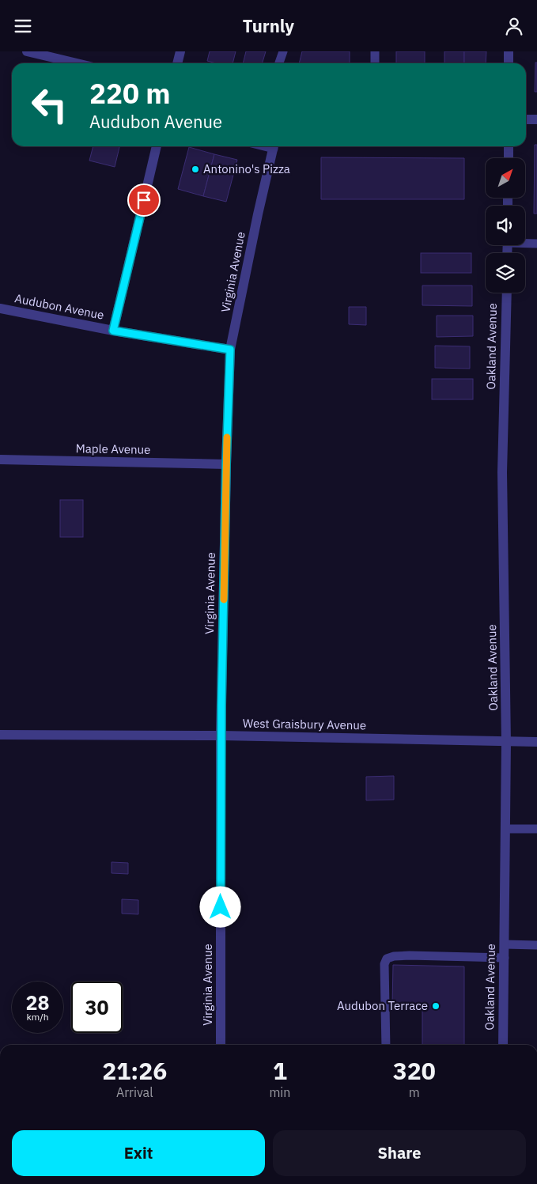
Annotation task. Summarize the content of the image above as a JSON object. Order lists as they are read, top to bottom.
{
  "streets": {
    "street": [
      "Virginia Avenue",
      "Audubon Avenue",
      "Oakland Avenue",
      "Maple Avenue",
      "West Graisbury Avenue"
    ]
  },
  "crossings": [
    ["Virginia Avenue", "Audubon Avenue"],
    ["Virginia Avenue", "Maple Avenue"],
    ["Virginia Avenue", "West Graisbury Avenue"],
    ["Oakland Avenue", "West Graisbury Avenue"]
  ],
  "places": ["Antonino's Pizza", "Audubon Terrace"],
  "north": "top right",
  "page": {
    "header": "Turnly",
    "turn": ["220 m", "Audubon Avenue"],
    "speed": "28 km/h",
    "limit": "30",
    "eta": [
      "21:26",
      "Arrival",
      "1",
      "min",
      "320",
      "m"
    ],
    "buttons": ["Exit", "Share"]
  }
}
